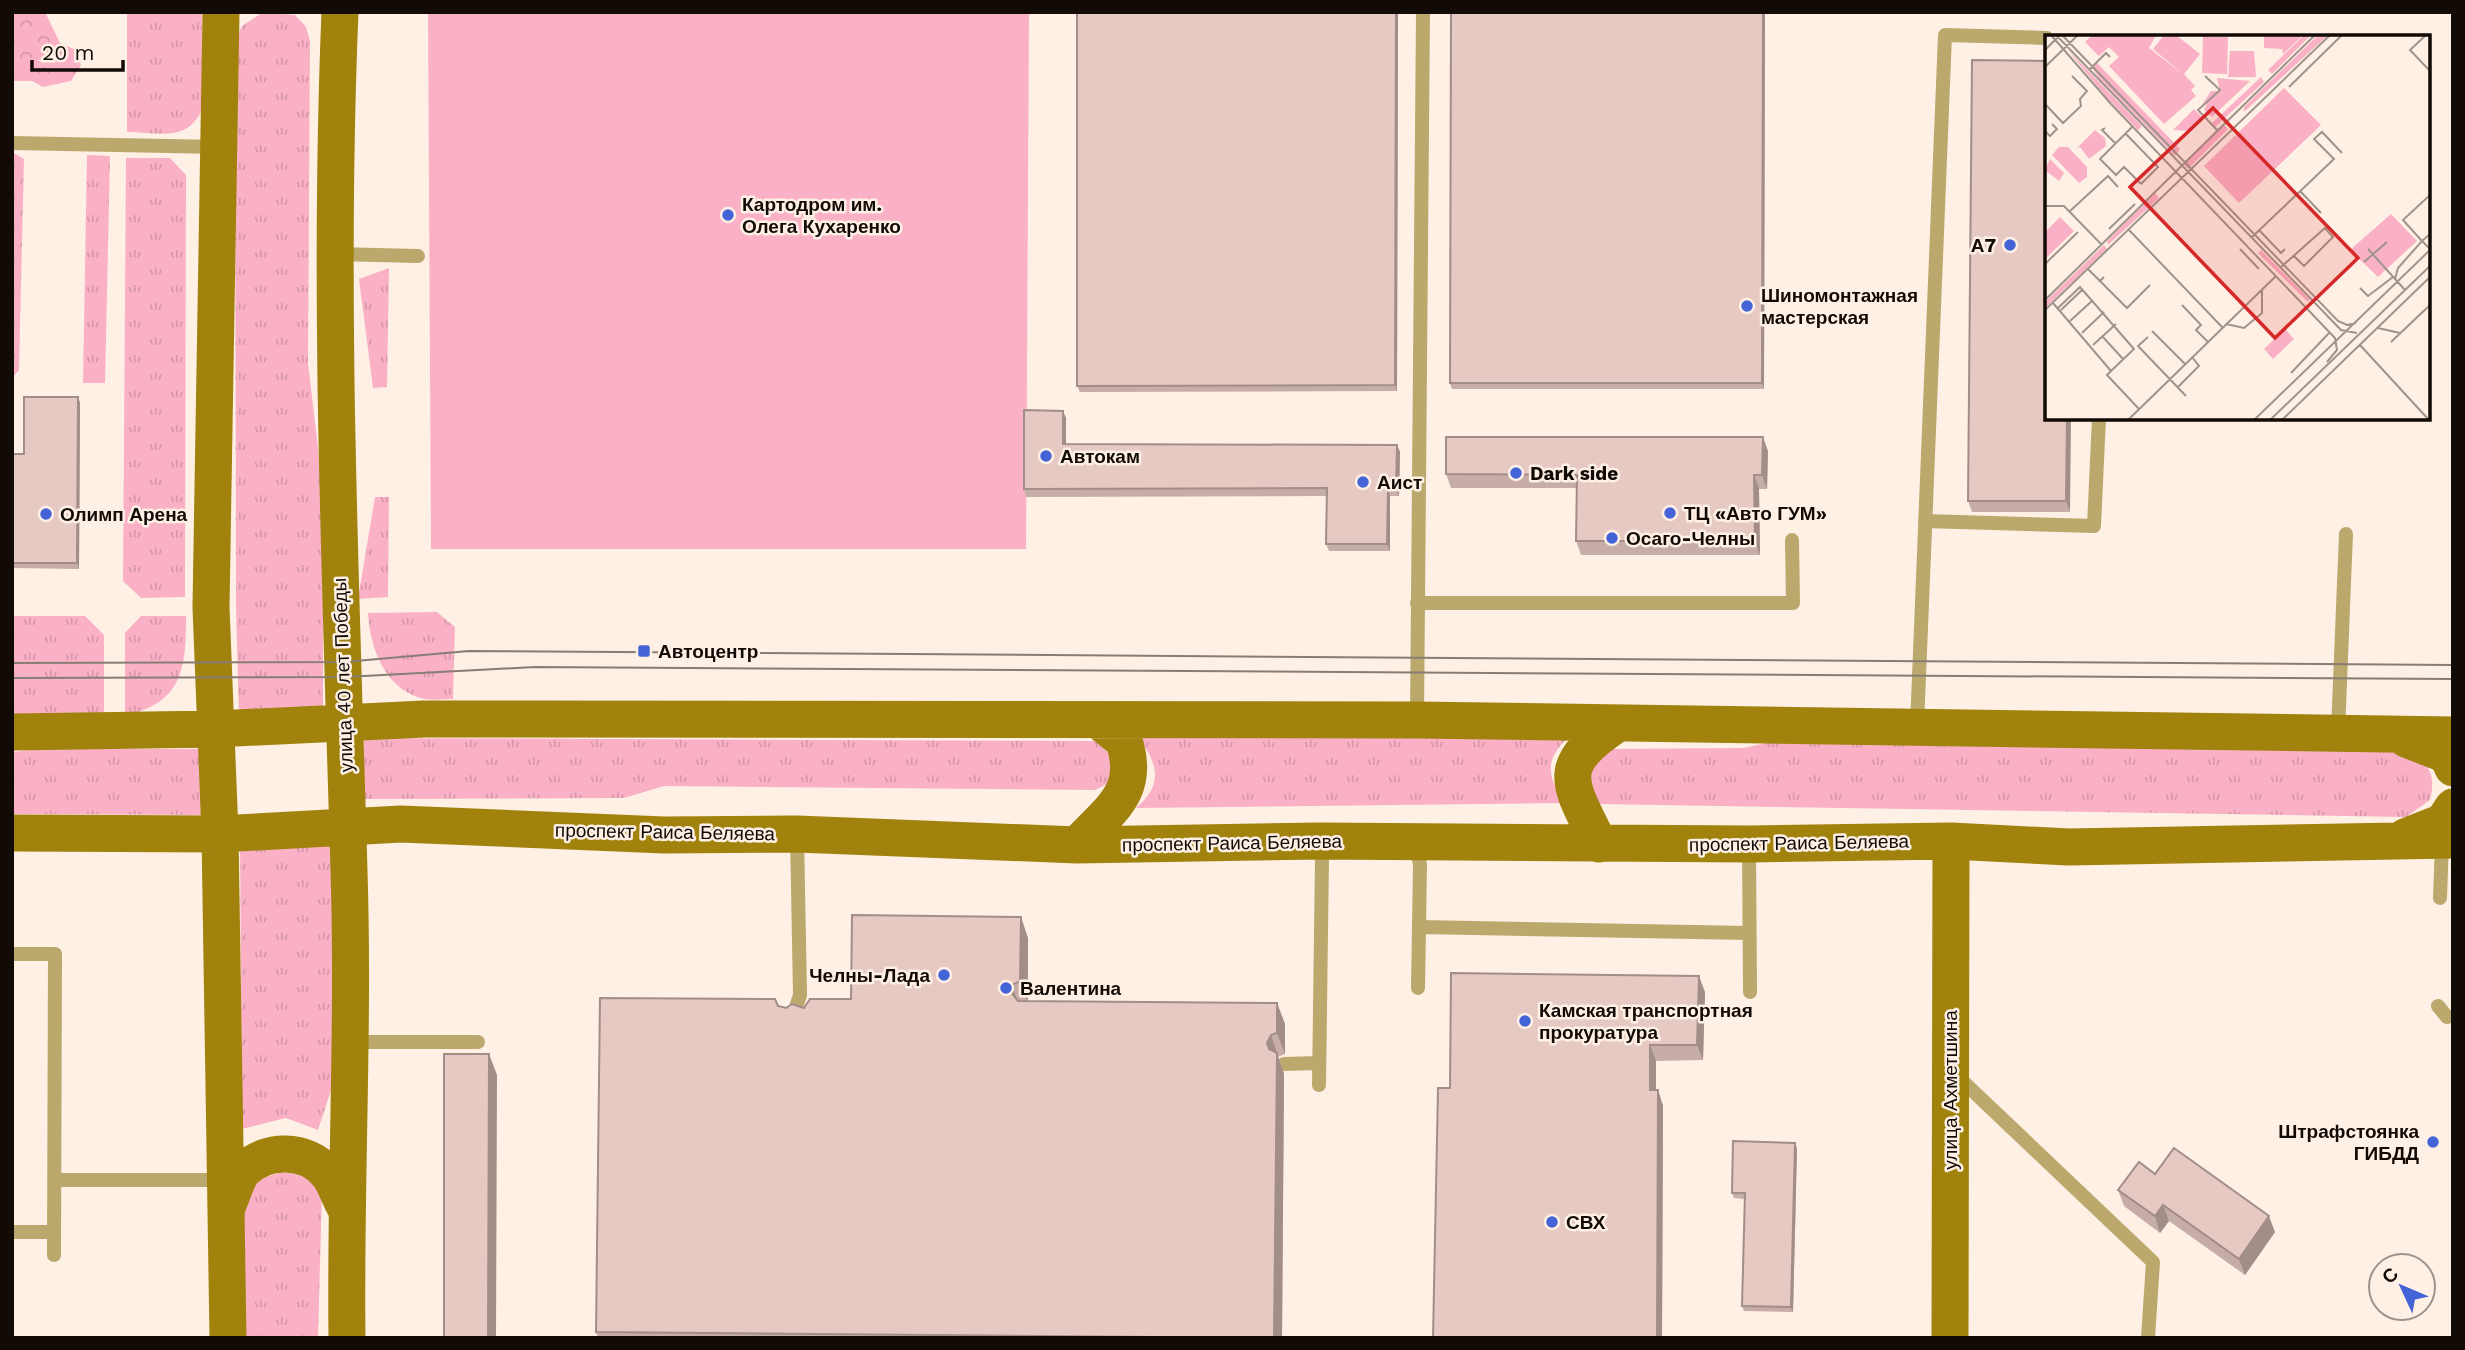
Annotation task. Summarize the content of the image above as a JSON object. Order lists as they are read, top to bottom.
{
  "streets": {
    "street": ["улица 40 лет Победы", "проспект Раиса Беляева", "улица Ахметшина"]
  },
  "crossings": [
    ["улица 40 лет Победы", "проспект Раиса Беляева"],
    ["проспект Раиса Беляева", "улица Ахметшина"]
  ],
  "places": {
    "other": [
      "Картодром им. Олега Кухаренко",
      "А7",
      "Шиномонтажная мастерская",
      "Автокам",
      "Dark side",
      "Аист",
      "ТЦ «Авто ГУМ»",
      "Олимп Арена",
      "Осаго-Челны",
      "Челны-Лада",
      "Валентина",
      "Камская транспортная прокуратура",
      "Штрафстоянка ГИБДД",
      "СВХ"
    ],
    "transit": ["Автоцентр"]
  },
  "scale_bar": "20 m",
  "north": "top left"
}
